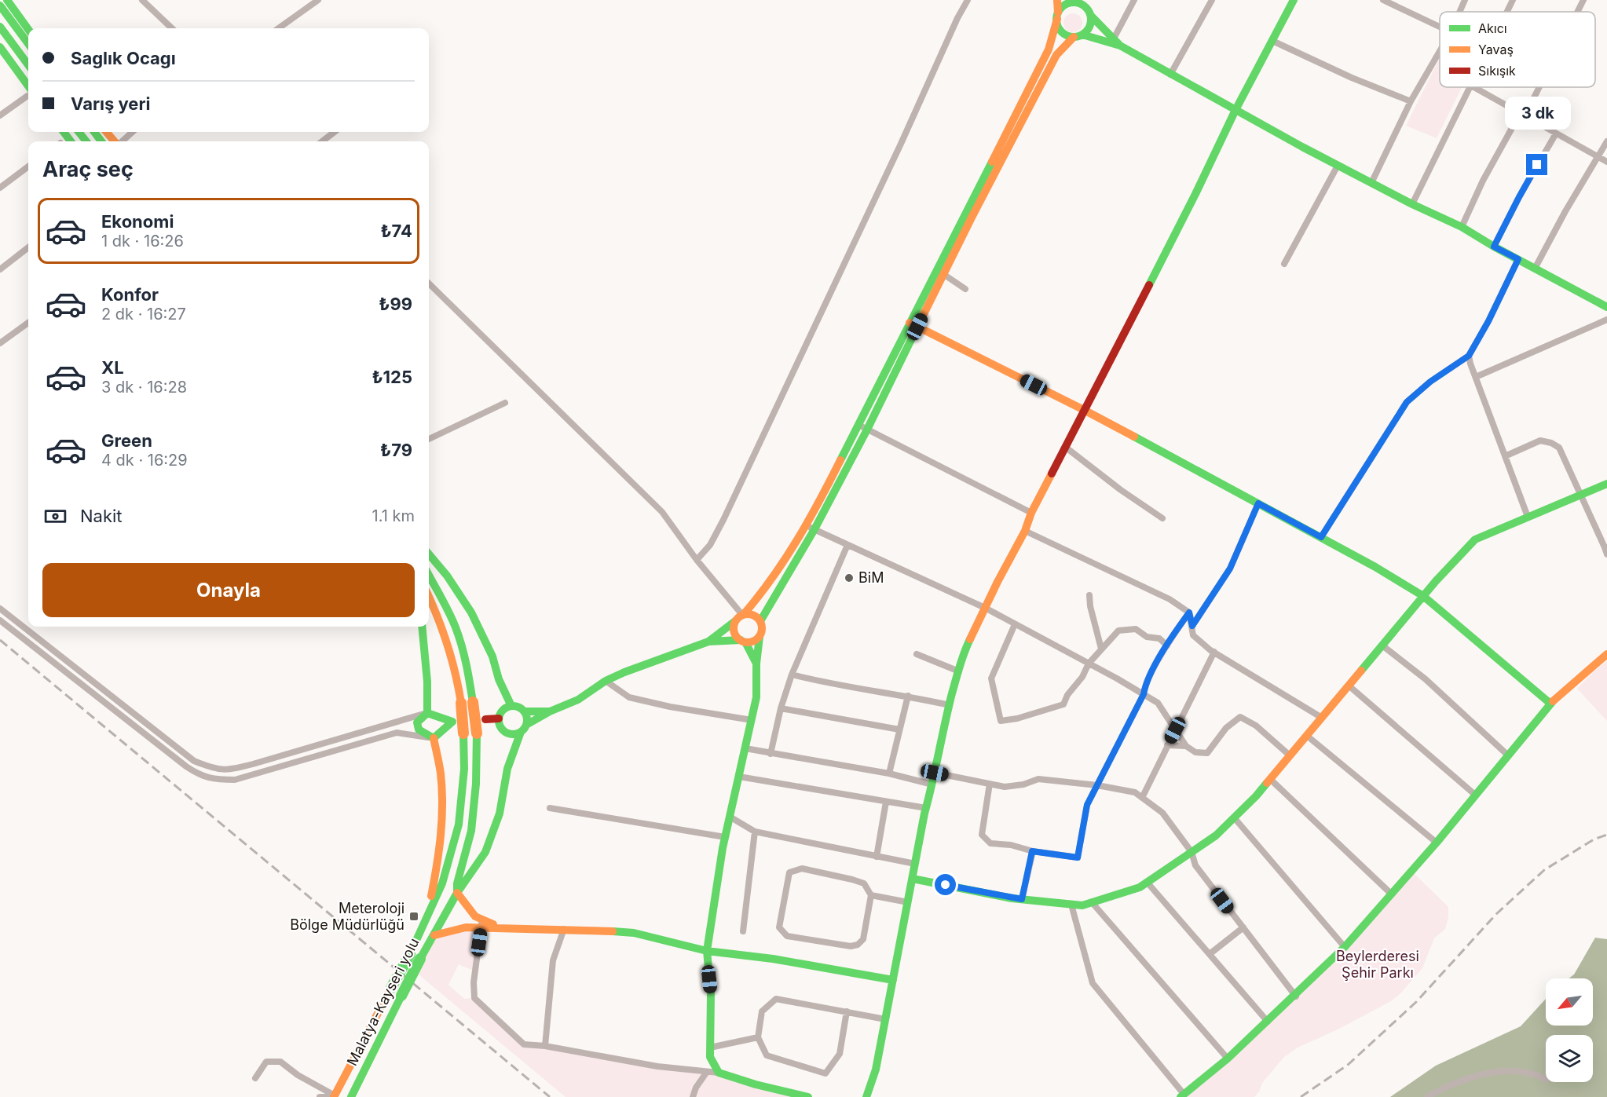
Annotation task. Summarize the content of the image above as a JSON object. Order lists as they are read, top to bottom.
{
  "streets": {
    "main road": ["Malatya-Kayseri yolu"]
  },
  "parks": ["Beylerderesi Şehir Parkı"],
  "places": {
    "other": ["BiM"],
    "transit": ["Meteroloji Bölge Müdürlüğü"]
  },
  "legend": ["Akıcı", "Yavaş", "Sıkışık"],
  "north": "bottom left",
  "page": {
    "banner": ["Saglık Ocagı", "Varış yeri"],
    "bubble": "3 dk",
    "heading": "Araç seç",
    "list": [
      {
        "name": "Ekonomi",
        "note": "1 dk · 16:26",
        "value": "₺74"
      },
      {
        "name": "Konfor",
        "note": "2 dk · 16:27",
        "value": "₺99"
      },
      {
        "name": "XL",
        "note": "3 dk · 16:28",
        "value": "₺125"
      },
      {
        "name": "Green",
        "note": "4 dk · 16:29",
        "value": "₺79"
      }
    ],
    "pay": ["Nakit", "1.1 km"],
    "buttons": "Onayla"
  }
}
